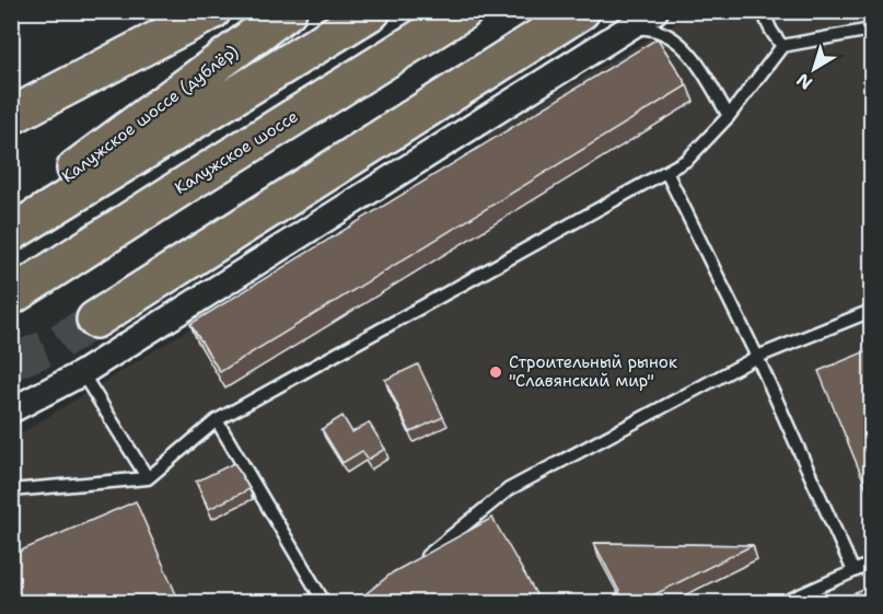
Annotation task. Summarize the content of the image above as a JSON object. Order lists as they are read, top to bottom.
{
  "streets": {
    "main road": ["Калужское шоссе (дублёр)", "Калужское шоссе"]
  },
  "places": ["Строительный рынок \"Славянский мир\""],
  "north": "bottom left"
}
